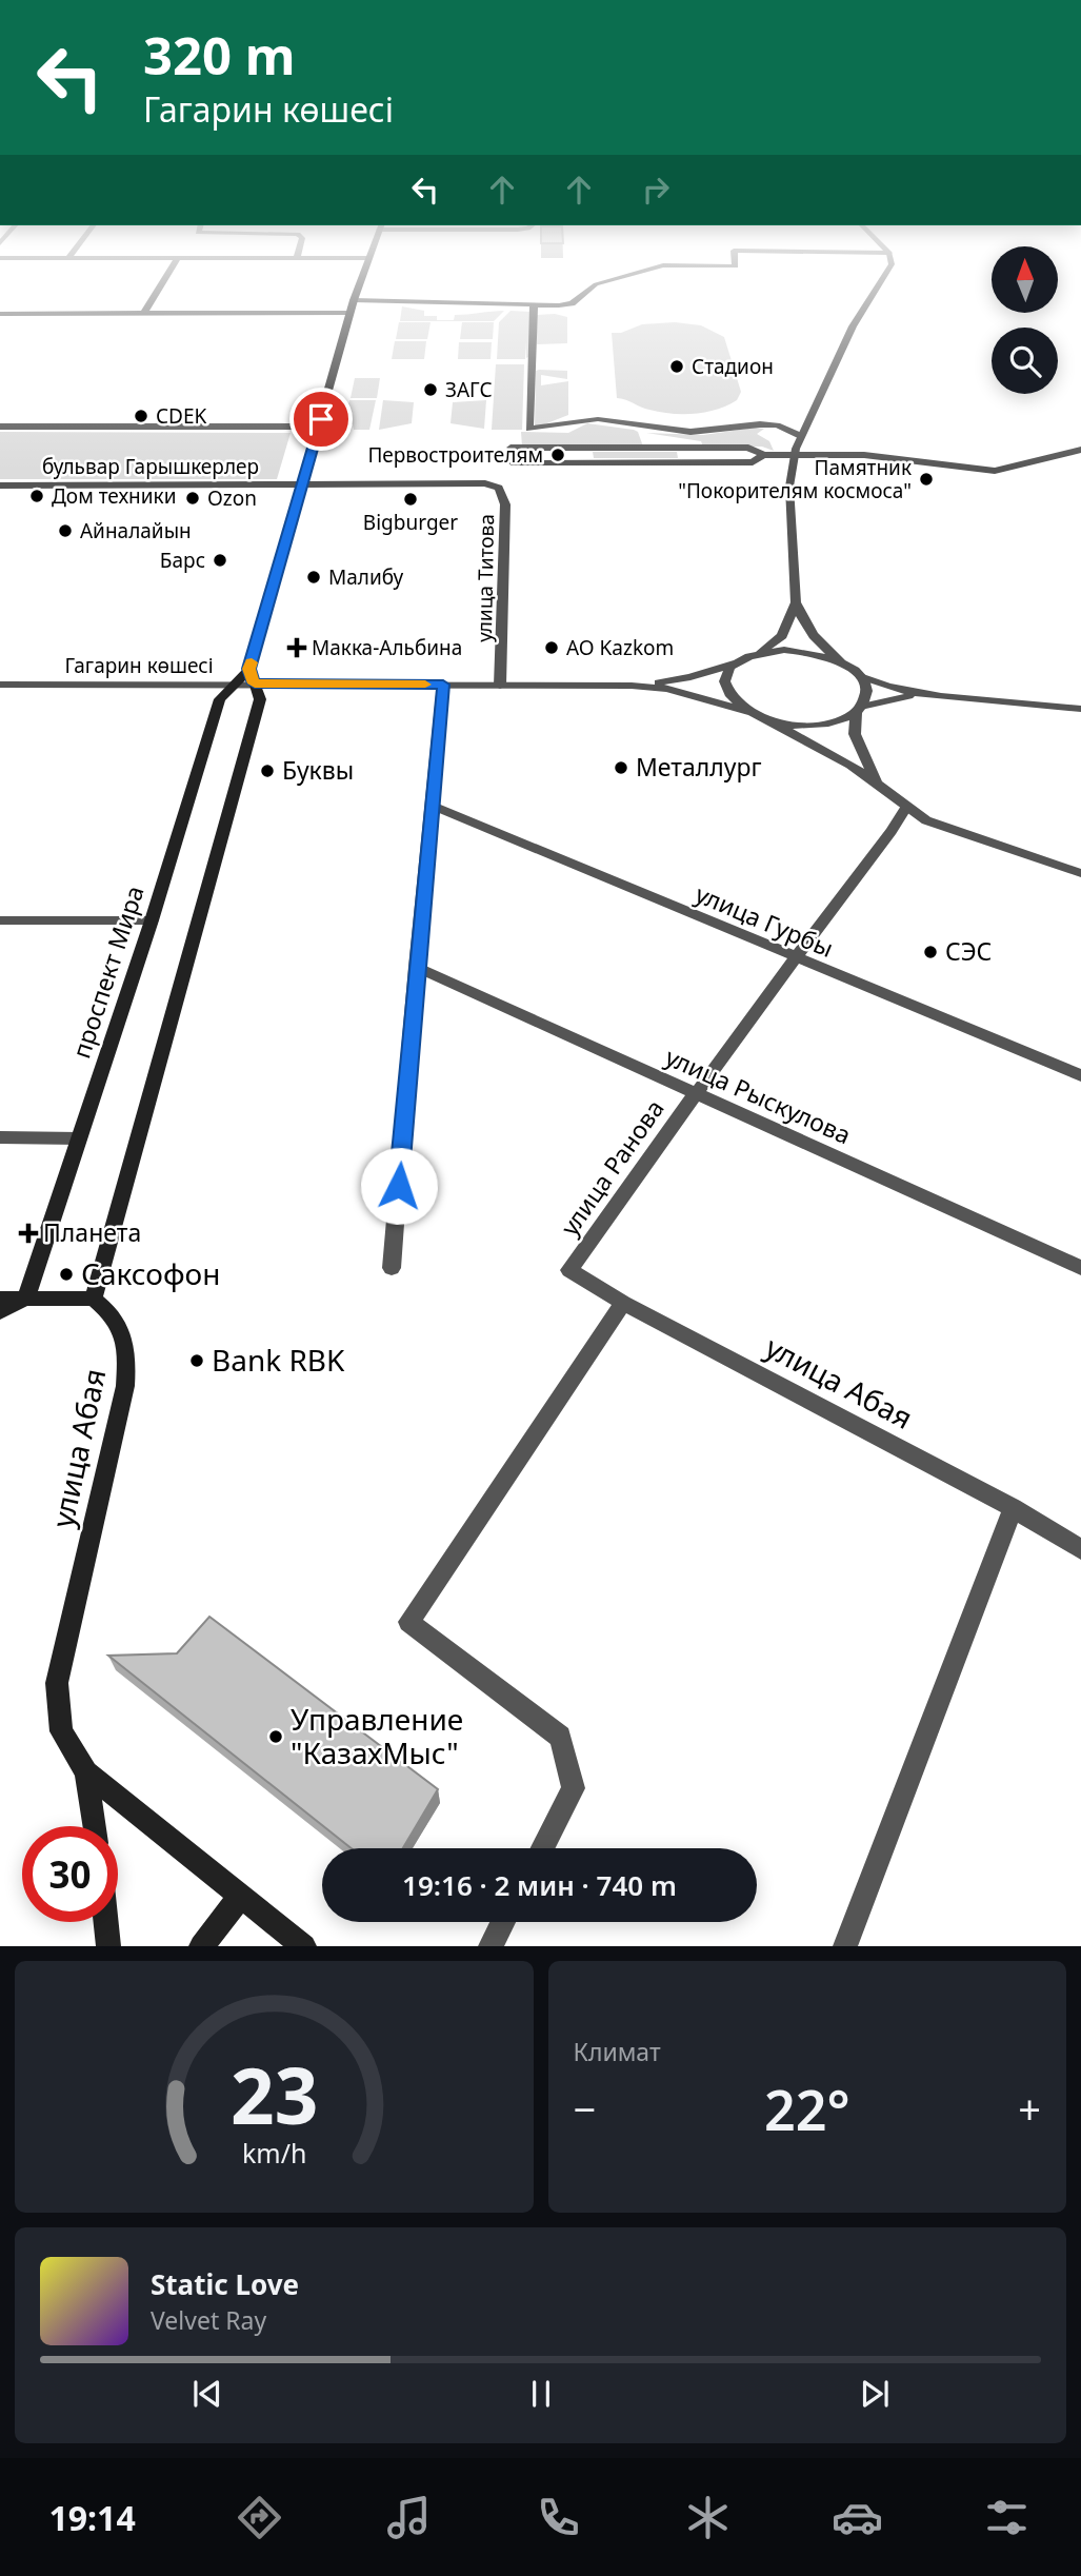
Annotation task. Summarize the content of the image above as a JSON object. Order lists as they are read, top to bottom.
{
  "streets": {
    "main road": ["проспект Мира", "улица Абая"],
    "street": [
      "бульвар Гарышкерлер",
      "улица Титова",
      "Гагарин көшесі",
      "улица Гурбы",
      "улица Рыскулова",
      "улица Ранова"
    ]
  },
  "crossings": [
    ["бульвар Гарышкерлер", "улица Титова"],
    ["бульвар Гарышкерлер", "проспект Мира"],
    ["Гагарин көшесі", "проспект Мира"],
    ["улица Гурбы", "улица Ранова"],
    ["проспект Мира", "улица Абая"],
    ["улица Рыскулова", "улица Ранова"],
    ["улица Ранова", "улица Абая"]
  ],
  "places": {
    "other": [
      "Стадион",
      "ЗАГС",
      "CDEK",
      "Первостроителям",
      "Памятник \"Покорителям космоса\"",
      "Дом техники",
      "Ozon",
      "Bigburger",
      "Айналайын",
      "Барс",
      "Малибу",
      "AO Kazkom",
      "Металлург",
      "Буквы",
      "СЭС",
      "Саксофон",
      "Bank RBK",
      "Управление \"КазахМыс\""
    ],
    "health": ["Макка-Альбина", "Планета"]
  },
  "north": "top",
  "page": {
    "turn": ["320 m", "Гагарин көшесі"],
    "limit": "30",
    "trip": "19:16 · 2 мин · 740 m",
    "tile": "Климат",
    "heat": ["−", "22°", "+"],
    "song": ["Static Love", "Velvet Ray"],
    "tabs": "19:14",
    "gauge": ["23", "km/h"]
  }
}
